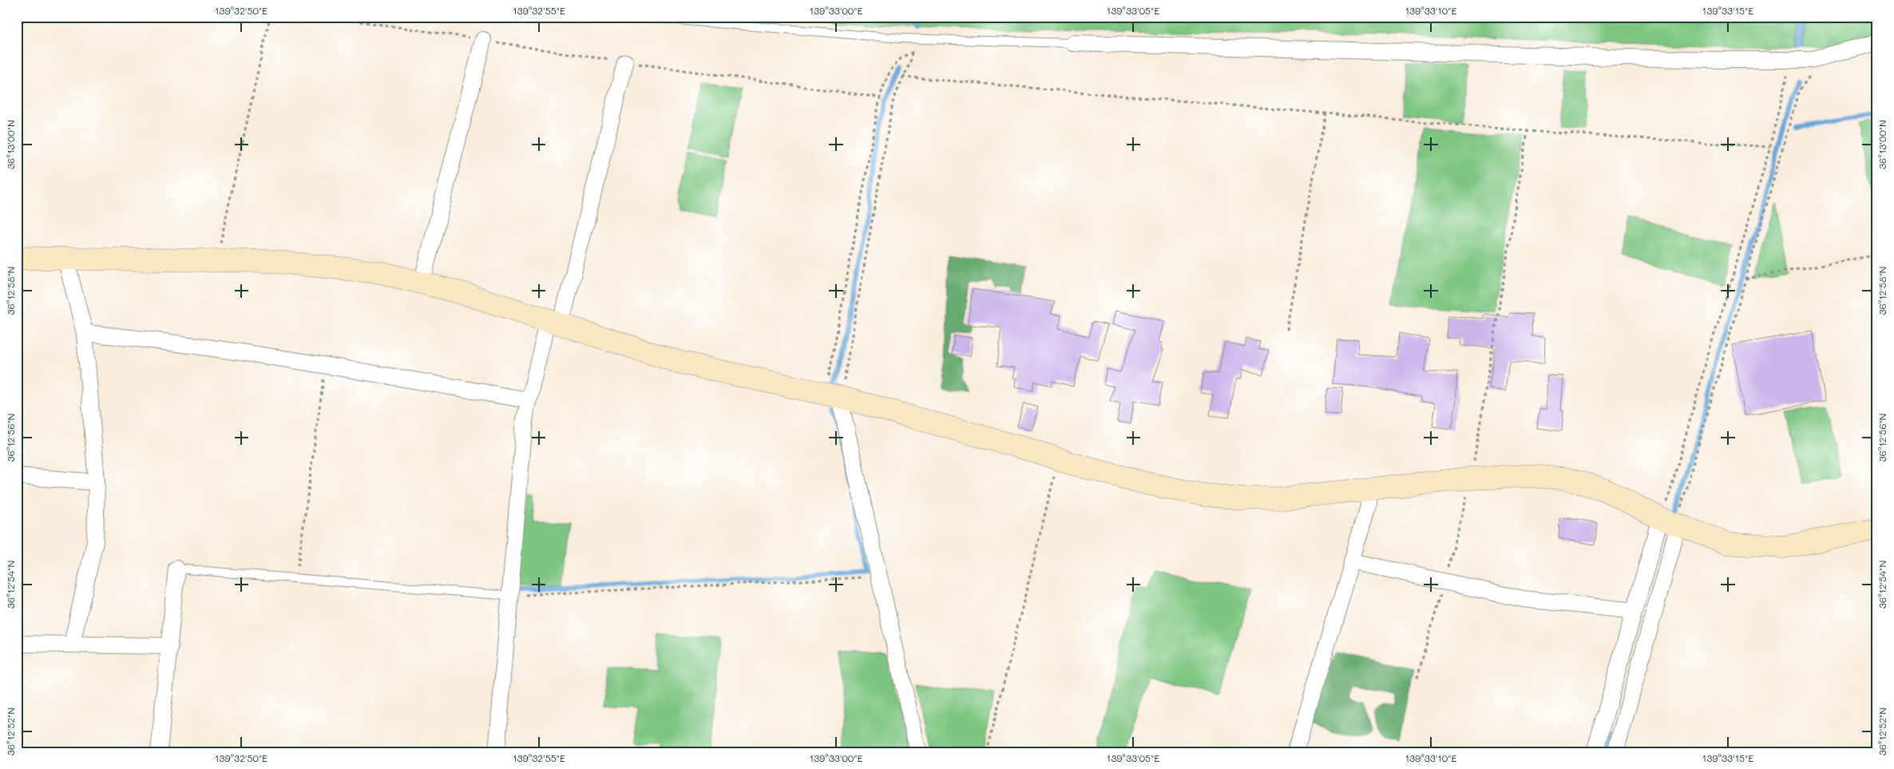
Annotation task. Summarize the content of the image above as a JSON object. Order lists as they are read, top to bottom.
{
  "coordinates": [
    "139°32'50\"E",
    "139°32'55\"E",
    "139°33'00\"E",
    "139°33'05\"E",
    "139°33'10\"E",
    "139°33'15\"E",
    "36°13'00\"N",
    "36°12'58\"N",
    "36°12'56\"N",
    "36°12'54\"N",
    "36°12'52\"N"
  ]
}
